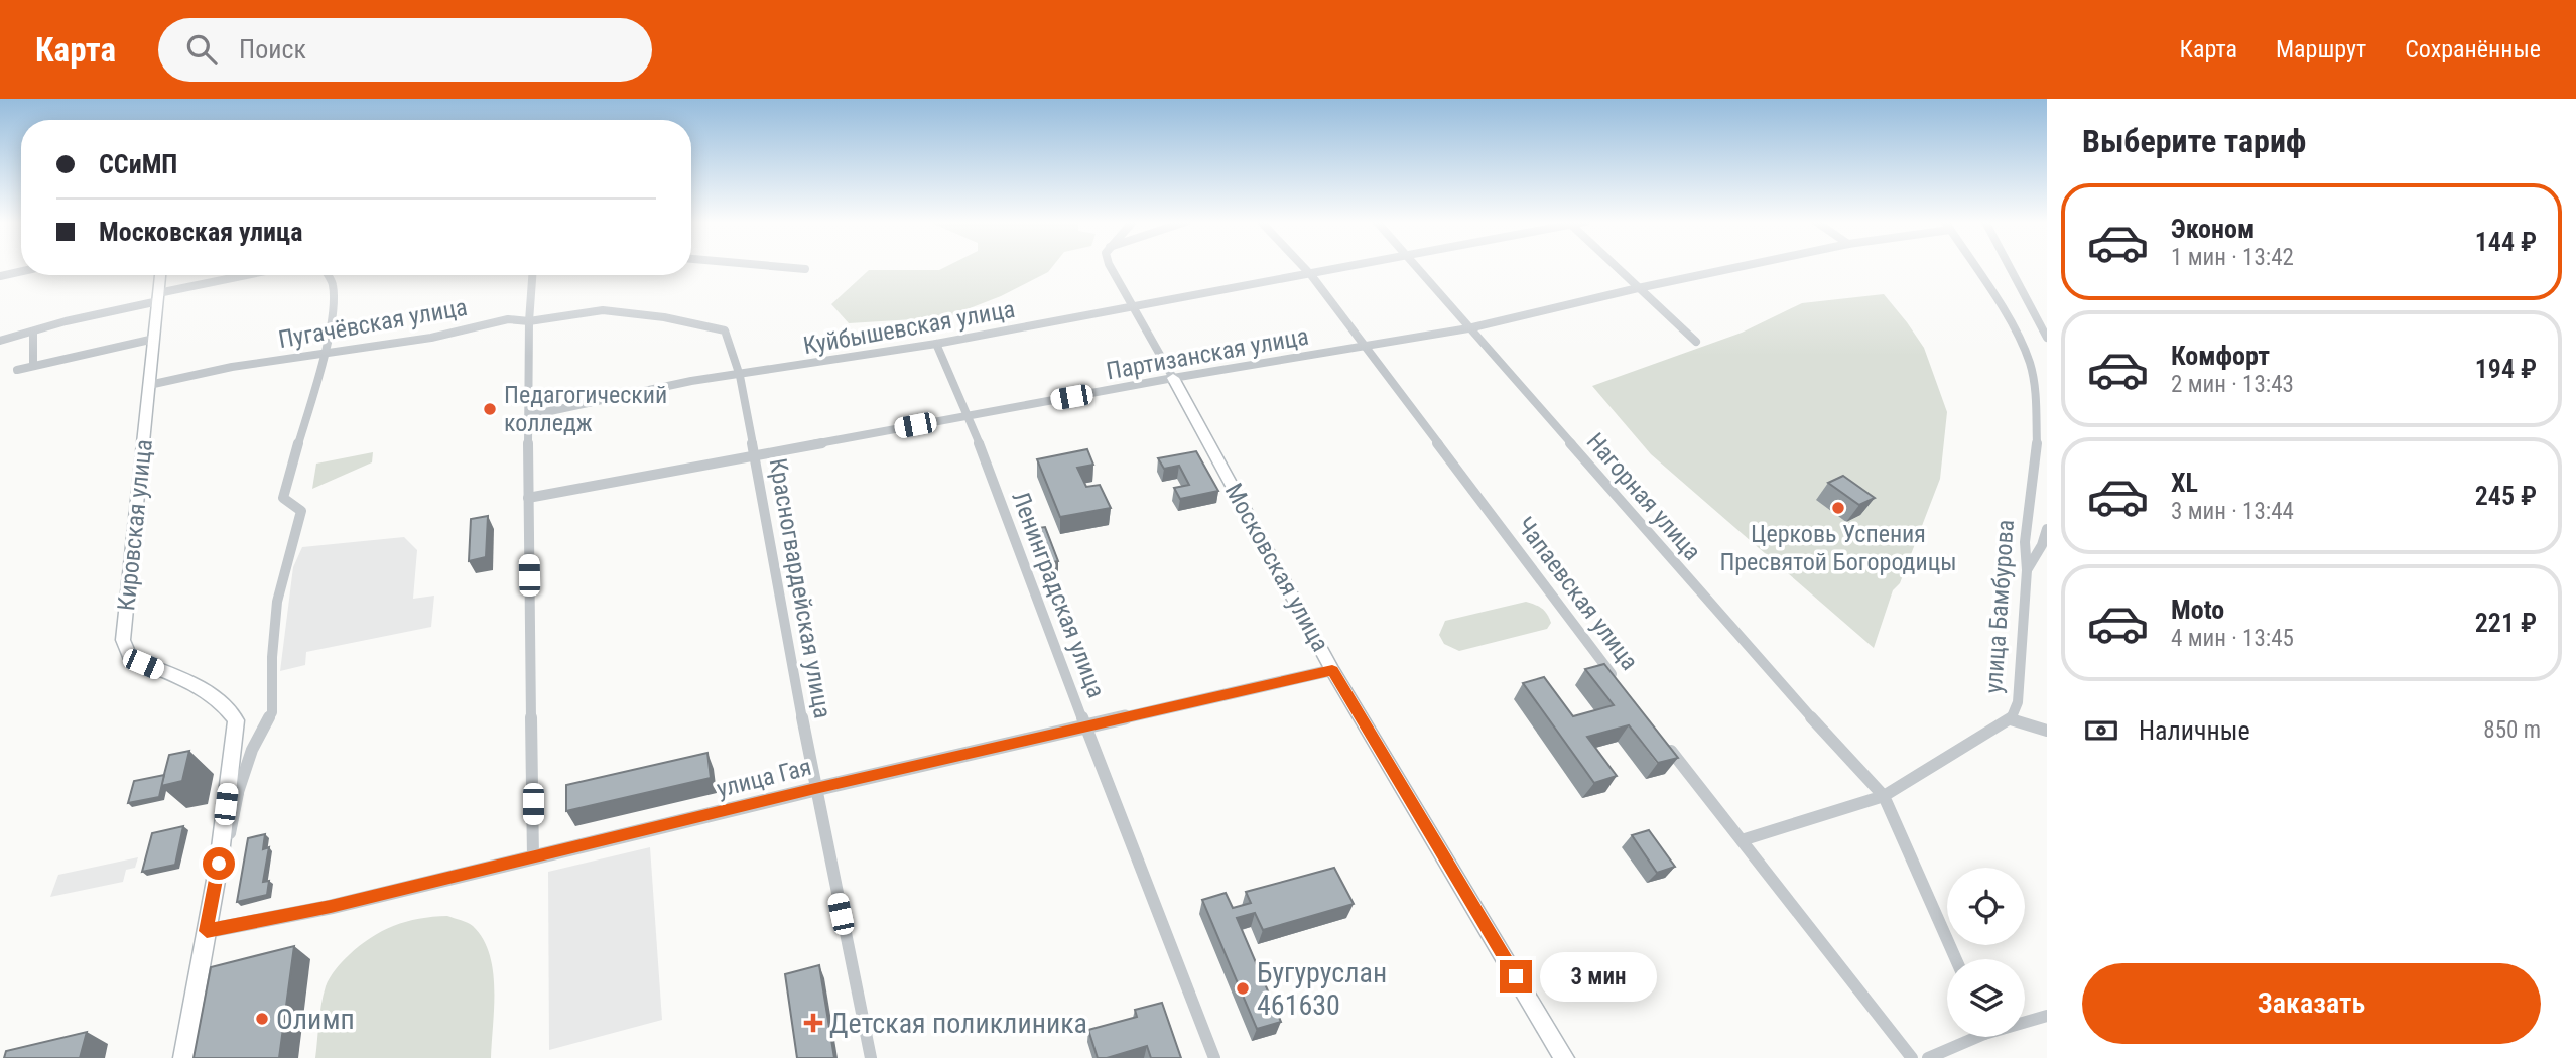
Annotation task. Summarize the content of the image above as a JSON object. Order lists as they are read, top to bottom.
{
  "streets": {
    "main road": ["Кировская улица", "Московская улица"],
    "street": [
      "Пугачёвская улица",
      "Куйбышевская улица",
      "Партизанская улица",
      "Нагорная улица",
      "Красногвардейская улица",
      "Чапаевская улица",
      "Ленинградская улица",
      "улица Бамбурова",
      "улица Гая"
    ]
  },
  "crossings": [
    ["Пугачёвская улица", "Куйбышевская улица"],
    ["Пугачёвская улица", "Кировская улица"],
    ["Пугачёвская улица", "Красногвардейская улица"],
    ["Куйбышевская улица", "Московская улица"],
    ["Куйбышевская улица", "Красногвардейская улица"],
    ["Куйбышевская улица", "Чапаевская улица"],
    ["Куйбышевская улица", "Ленинградская улица"],
    ["Партизанская улица", "Нагорная улица"],
    ["Партизанская улица", "Московская улица"],
    ["Партизанская улица", "Красногвардейская улица"],
    ["Партизанская улица", "Чапаевская улица"],
    ["Партизанская улица", "Ленинградская улица"],
    ["Нагорная улица", "улица Бамбурова"],
    ["Московская улица", "улица Гая"],
    ["Красногвардейская улица", "улица Гая"],
    ["Ленинградская улица", "улица Гая"]
  ],
  "places": {
    "other": [
      "Педагогический колледж",
      "Церковь Успения Пресвятой Богородицы",
      "Бугуруслан 461630",
      "Олимп"
    ],
    "health": ["Детская поликлиника"]
  },
  "page": {
    "header": "Карта",
    "search": "Поиск",
    "nav": ["Карта", "Маршрут", "Сохранённые"],
    "heading": "Выберите тариф",
    "banner": ["ССиМП", "Московская улица"],
    "list": [
      {
        "name": "Эконом",
        "note": "1 мин · 13:42",
        "value": "144 ₽"
      },
      {
        "name": "Комфорт",
        "note": "2 мин · 13:43",
        "value": "194 ₽"
      },
      {
        "name": "XL",
        "note": "3 мин · 13:44",
        "value": "245 ₽"
      },
      {
        "name": "Moto",
        "note": "4 мин · 13:45",
        "value": "221 ₽"
      }
    ],
    "pay": ["Наличные", "850 m"],
    "buttons": "Заказать",
    "bubble": "3 мин"
  }
}
